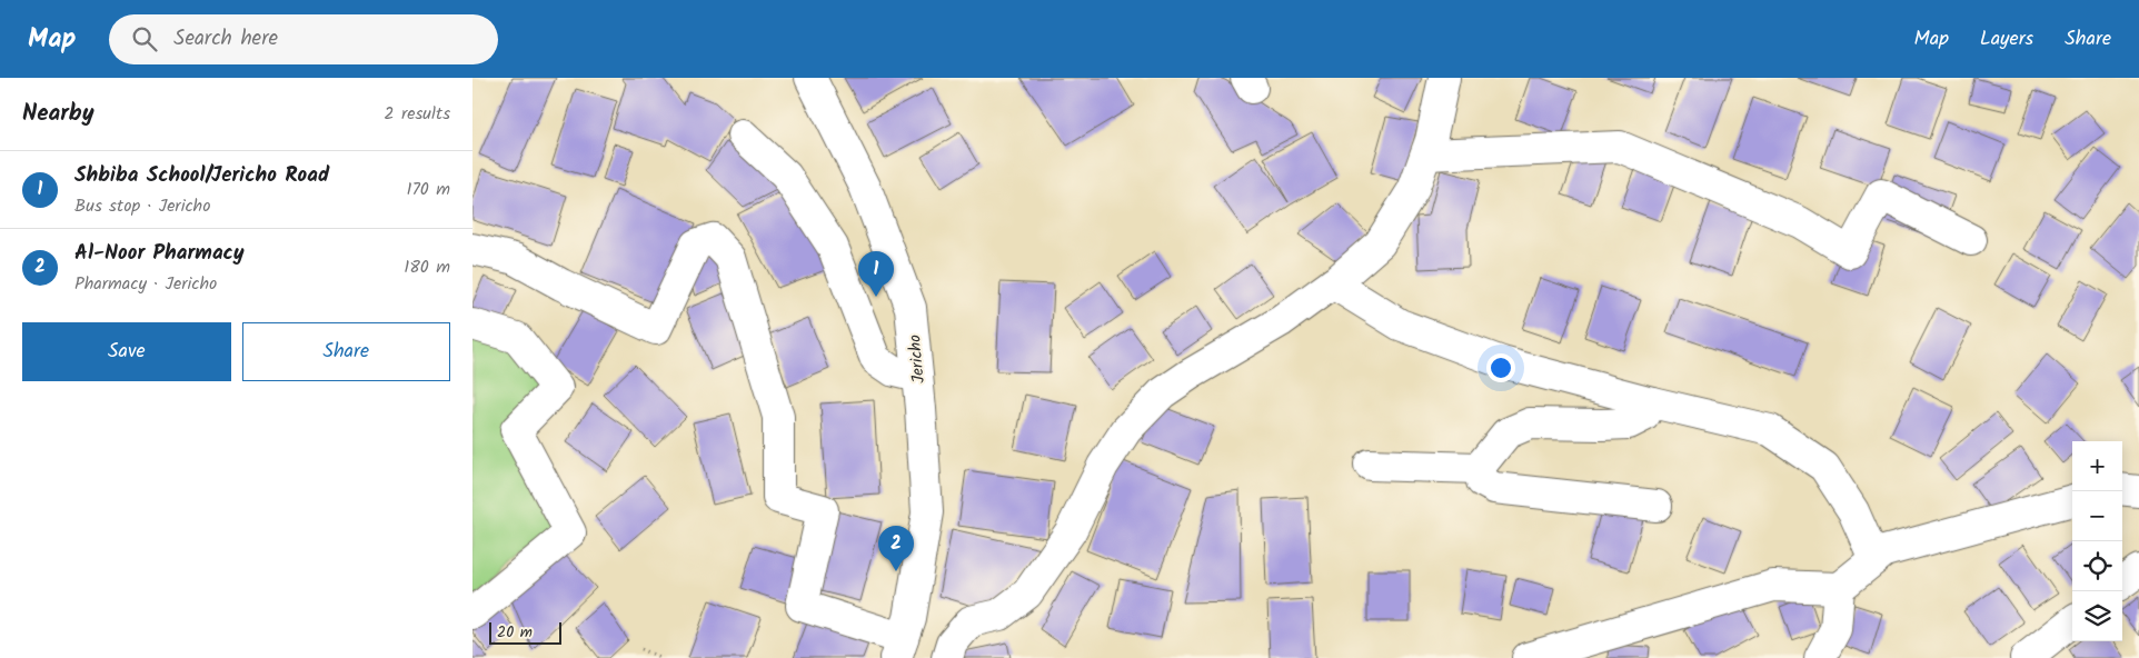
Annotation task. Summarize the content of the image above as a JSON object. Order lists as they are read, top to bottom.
{
  "streets": {
    "street": ["Jericho"]
  },
  "scale_bar": "20 m",
  "page": {
    "header": "Map",
    "search": "Search here",
    "nav": ["Map", "Layers", "Share"],
    "heading": ["Nearby", "2 results"],
    "list": [
      {
        "mark": "1",
        "name": "Shbiba School/Jericho Road",
        "note": "Bus stop · Jericho",
        "value": "170 m"
      },
      {
        "mark": "2",
        "name": "Al-Noor Pharmacy",
        "note": "Pharmacy · Jericho",
        "value": "180 m"
      }
    ],
    "pins": ["1", "2"],
    "buttons": ["Save", "Share"],
    "map_buttons": ["+", "−"],
    "scale": "20 m"
  }
}
